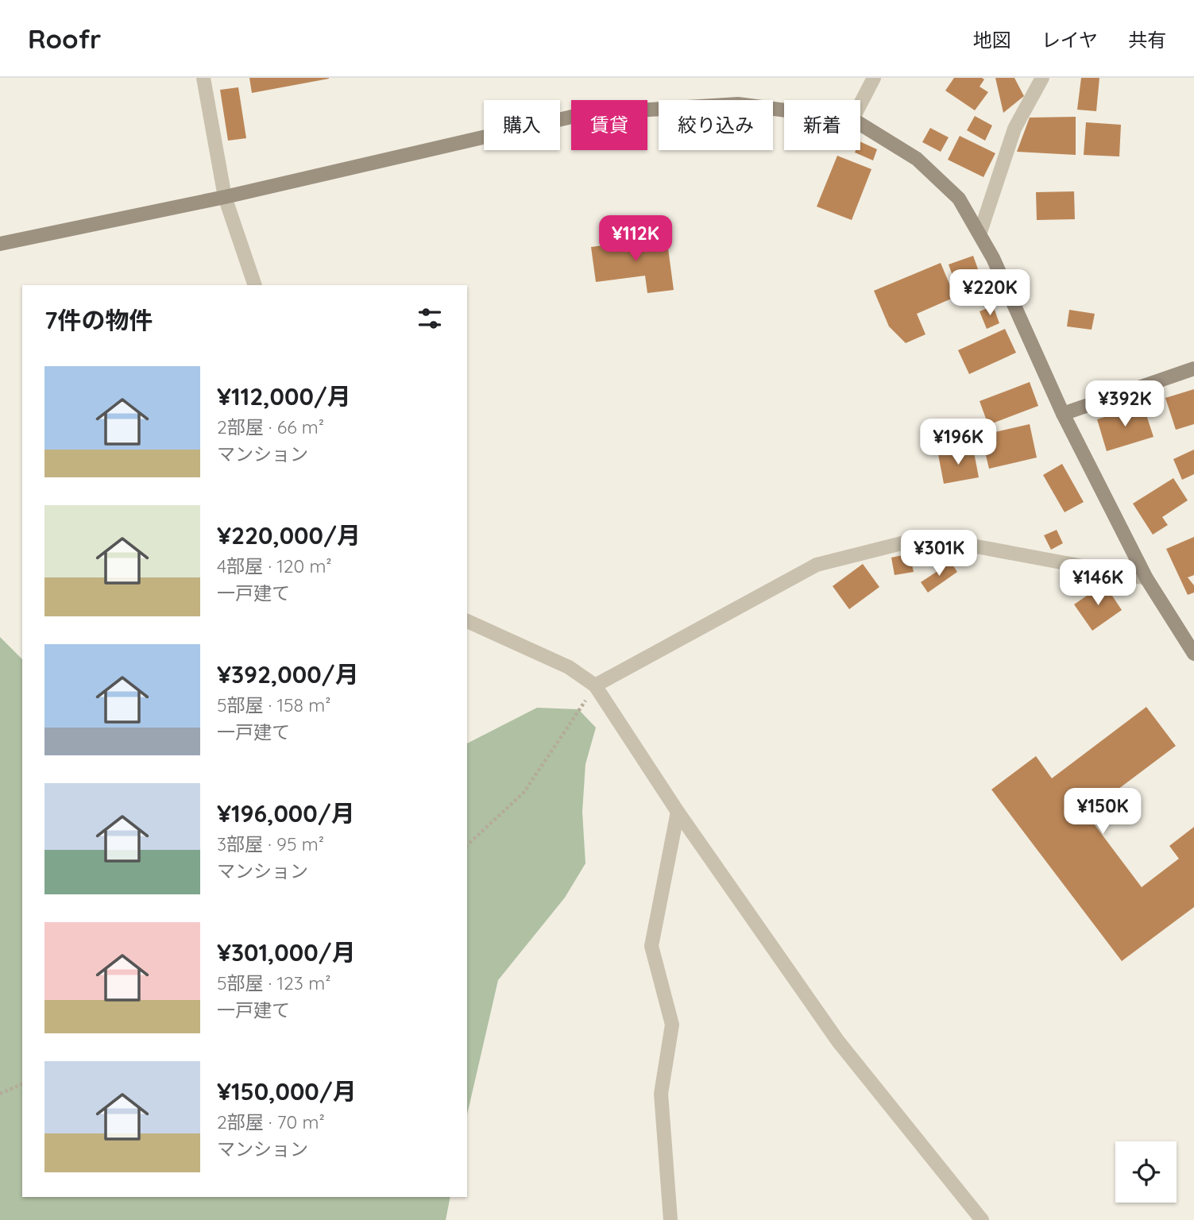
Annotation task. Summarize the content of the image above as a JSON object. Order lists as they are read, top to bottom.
{
  "page": {
    "header": "Roofr",
    "nav": ["地図", "レイヤ", "共有"],
    "chip": [
      "購入",
      "賃貸",
      "絞り込み",
      "新着"
    ],
    "price": [
      "¥112K",
      "¥220K",
      "¥392K",
      "¥196K",
      "¥301K",
      "¥146K",
      "¥150K"
    ],
    "heading": "7件の物件",
    "list": [
      {
        "name": "¥112,000/月",
        "note": "2部屋 · 66 m² · マンション"
      },
      {
        "name": "¥220,000/月",
        "note": "4部屋 · 120 m² · 一戸建て"
      },
      {
        "name": "¥392,000/月",
        "note": "5部屋 · 158 m² · 一戸建て"
      },
      {
        "name": "¥196,000/月",
        "note": "3部屋 · 95 m² · マンション"
      },
      {
        "name": "¥301,000/月",
        "note": "5部屋 · 123 m² · 一戸建て"
      },
      {
        "name": "¥150,000/月",
        "note": "2部屋 · 70 m² · マンション"
      }
    ]
  }
}
